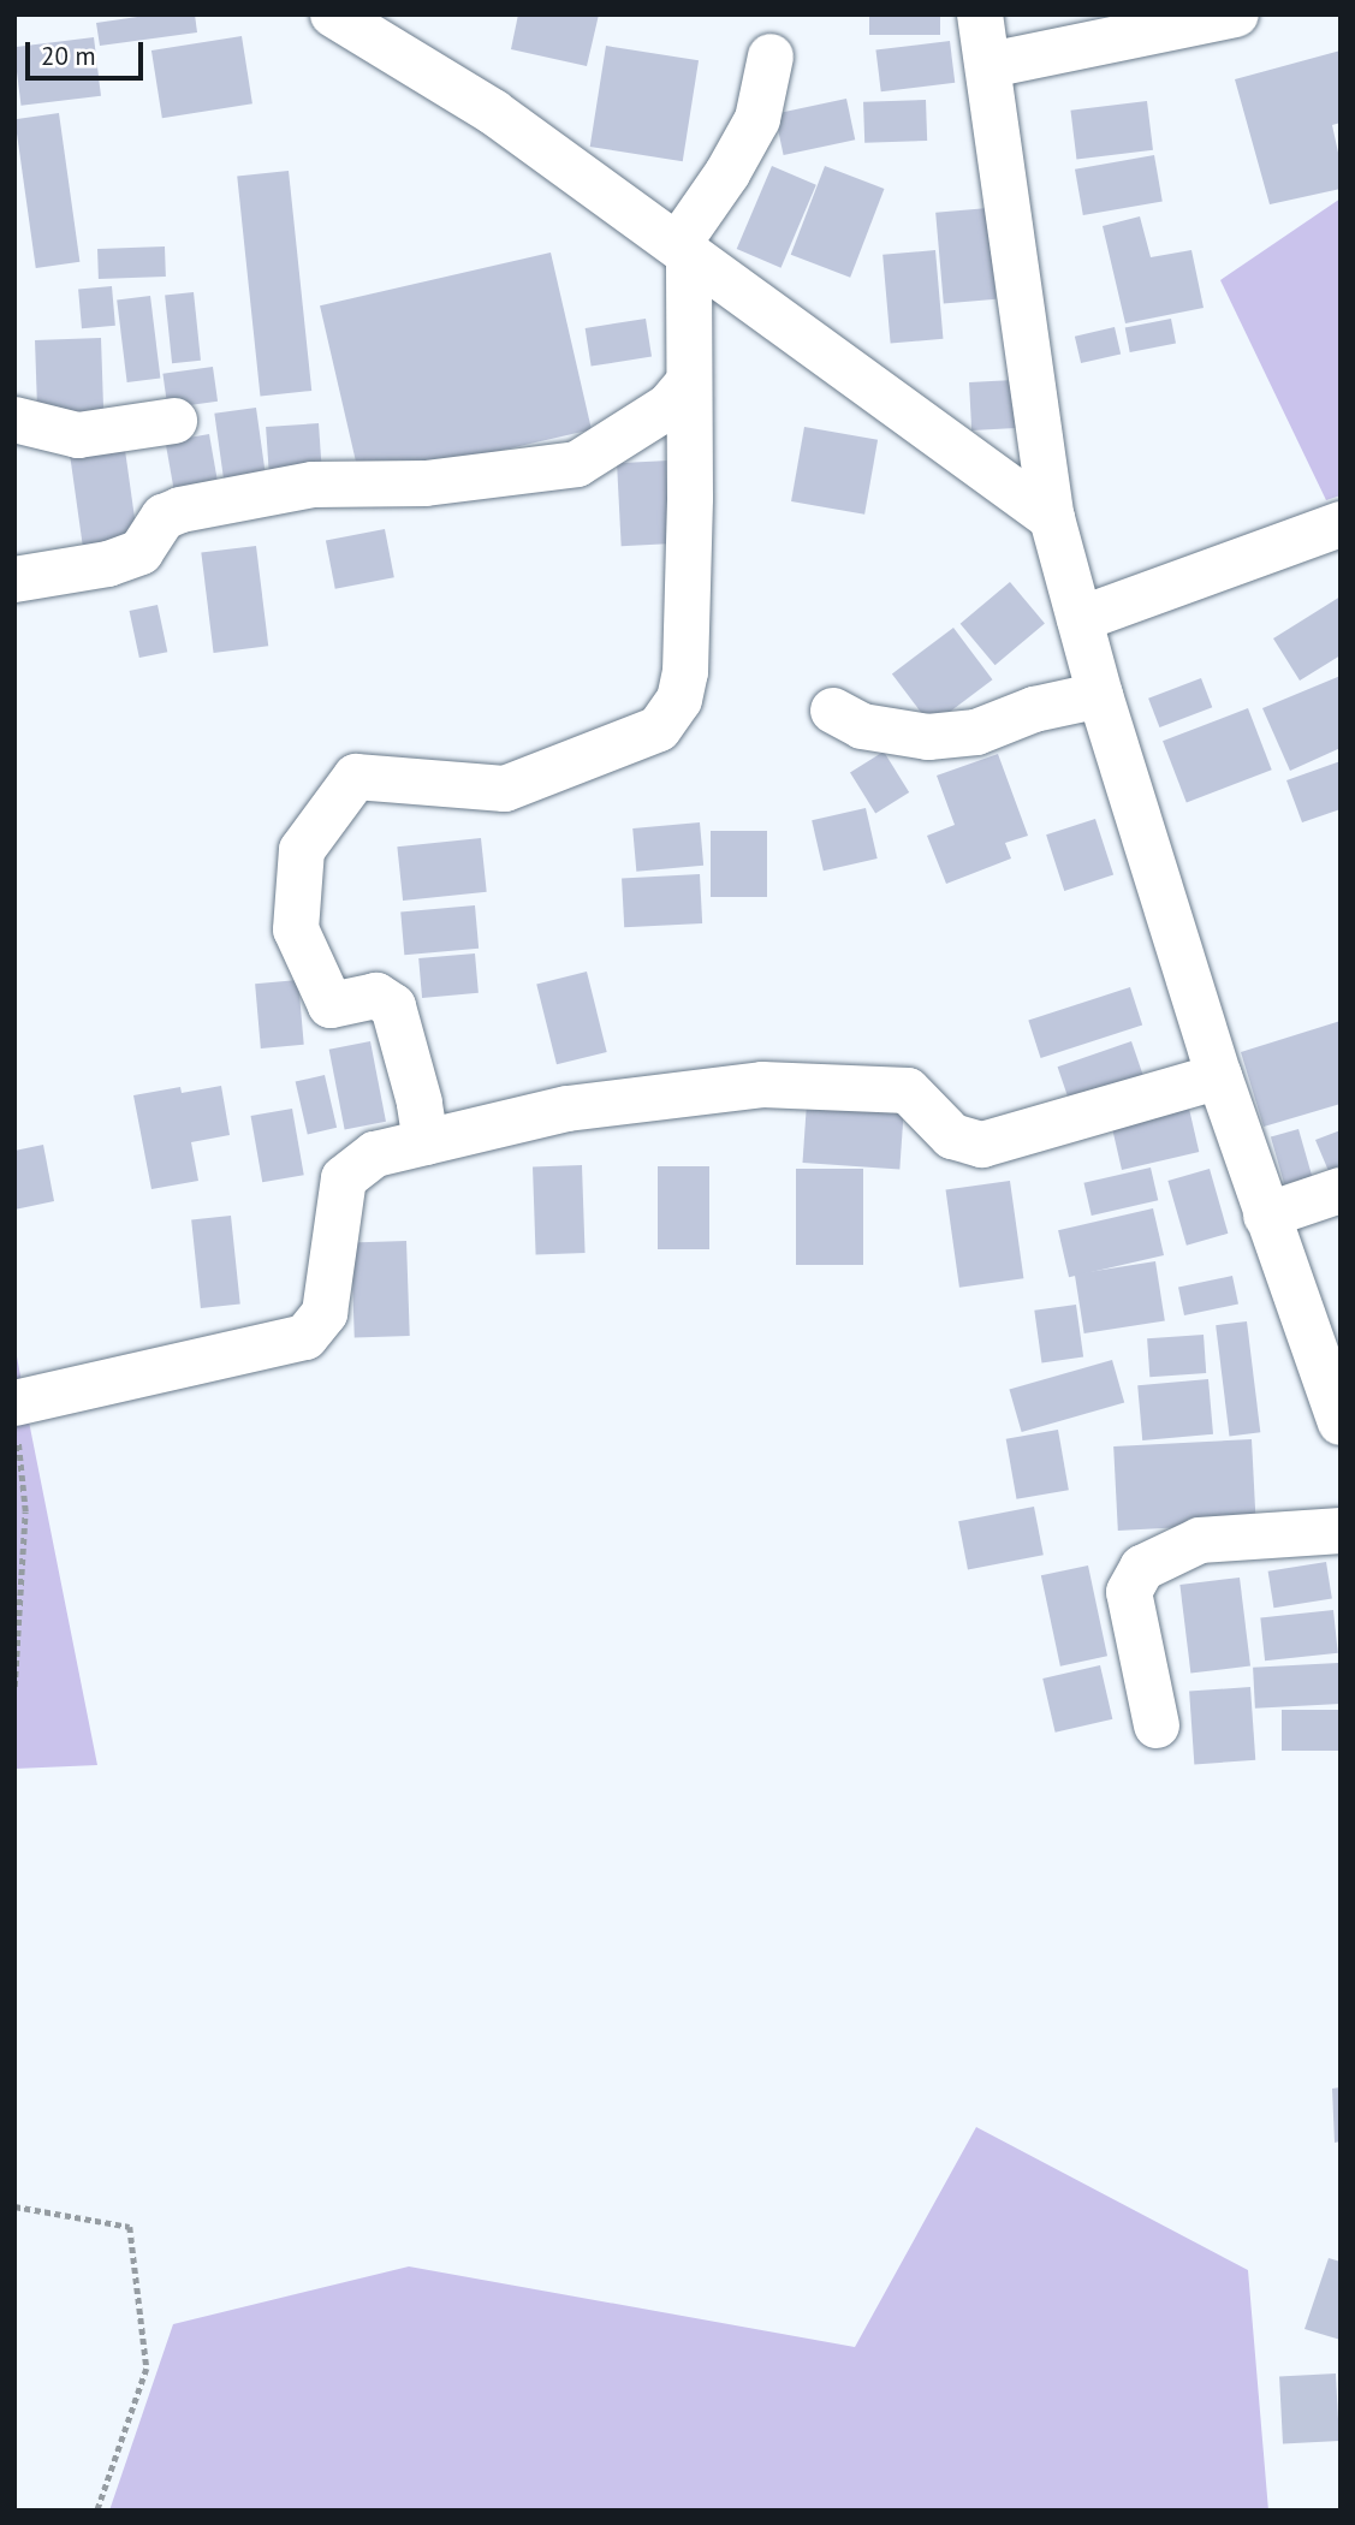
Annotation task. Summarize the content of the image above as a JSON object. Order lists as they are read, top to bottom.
{
  "scale_bar": "20 m"
}
